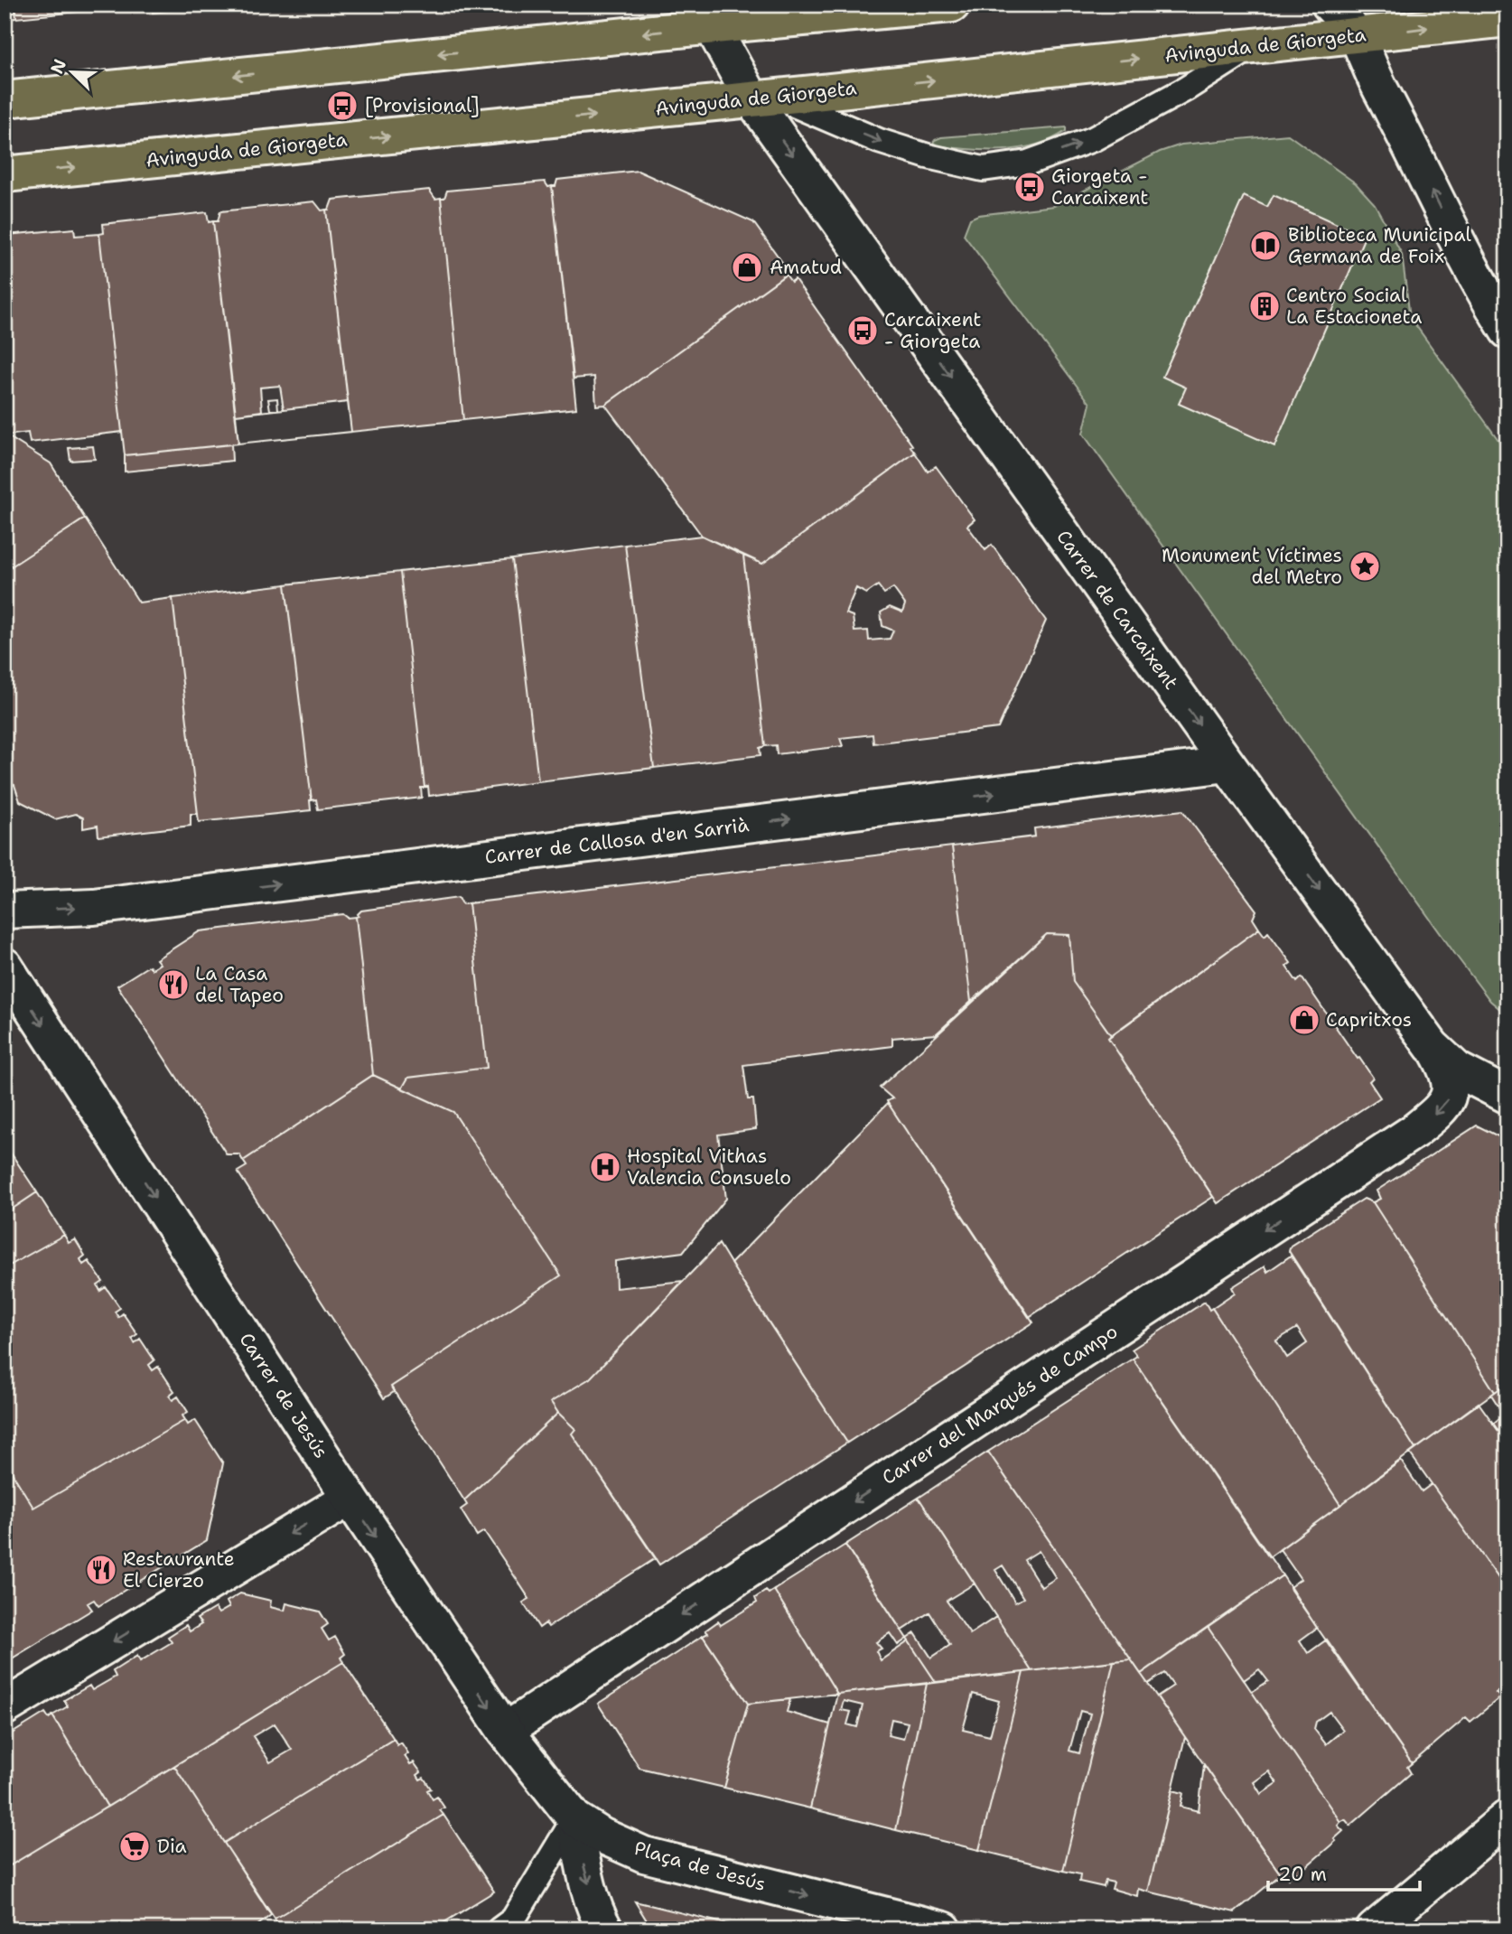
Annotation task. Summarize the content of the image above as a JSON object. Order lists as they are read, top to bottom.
{
  "streets": {
    "main road": ["Avinguda de Giorgeta"],
    "street": [
      "Carrer de Carcaixent",
      "Carrer de Callosa d'en Sarrià",
      "Carrer de Jesús",
      "Carrer del Marqués de Campo",
      "Plaça de Jesús"
    ]
  },
  "crossings": [
    ["Avinguda de Giorgeta", "Carrer de Carcaixent"],
    ["Carrer de Carcaixent", "Carrer de Callosa d'en Sarrià"],
    ["Carrer de Carcaixent", "Carrer del Marqués de Campo"],
    ["Carrer de Jesús", "Carrer del Marqués de Campo"],
    ["Carrer de Jesús", "Plaça de Jesús"]
  ],
  "one_way": [
    "Carrer de Carcaixent",
    "Carrer de Callosa d'en Sarrià",
    "Carrer de Jesús",
    "Carrer del Marqués de Campo",
    "Plaça de Jesús"
  ],
  "places": {
    "bus stop": ["[Provisional]", "Giorgeta - Carcaixent", "Carcaixent - Giorgeta"],
    "library": ["Biblioteca Municipal Germana de Foix"],
    "shop": ["Amatud", "Capritxos"],
    "building": ["Centro Social La Estacioneta"],
    "place": ["Monument Víctimes del Metro"],
    "restaurant": ["La Casa del Tapeo", "Restaurante El Cierzo"],
    "hospital": ["Hospital Vithas Valencia Consuelo"],
    "supermarket": ["Dia"]
  },
  "scale_bar": "20 m",
  "north": "top left"
}
